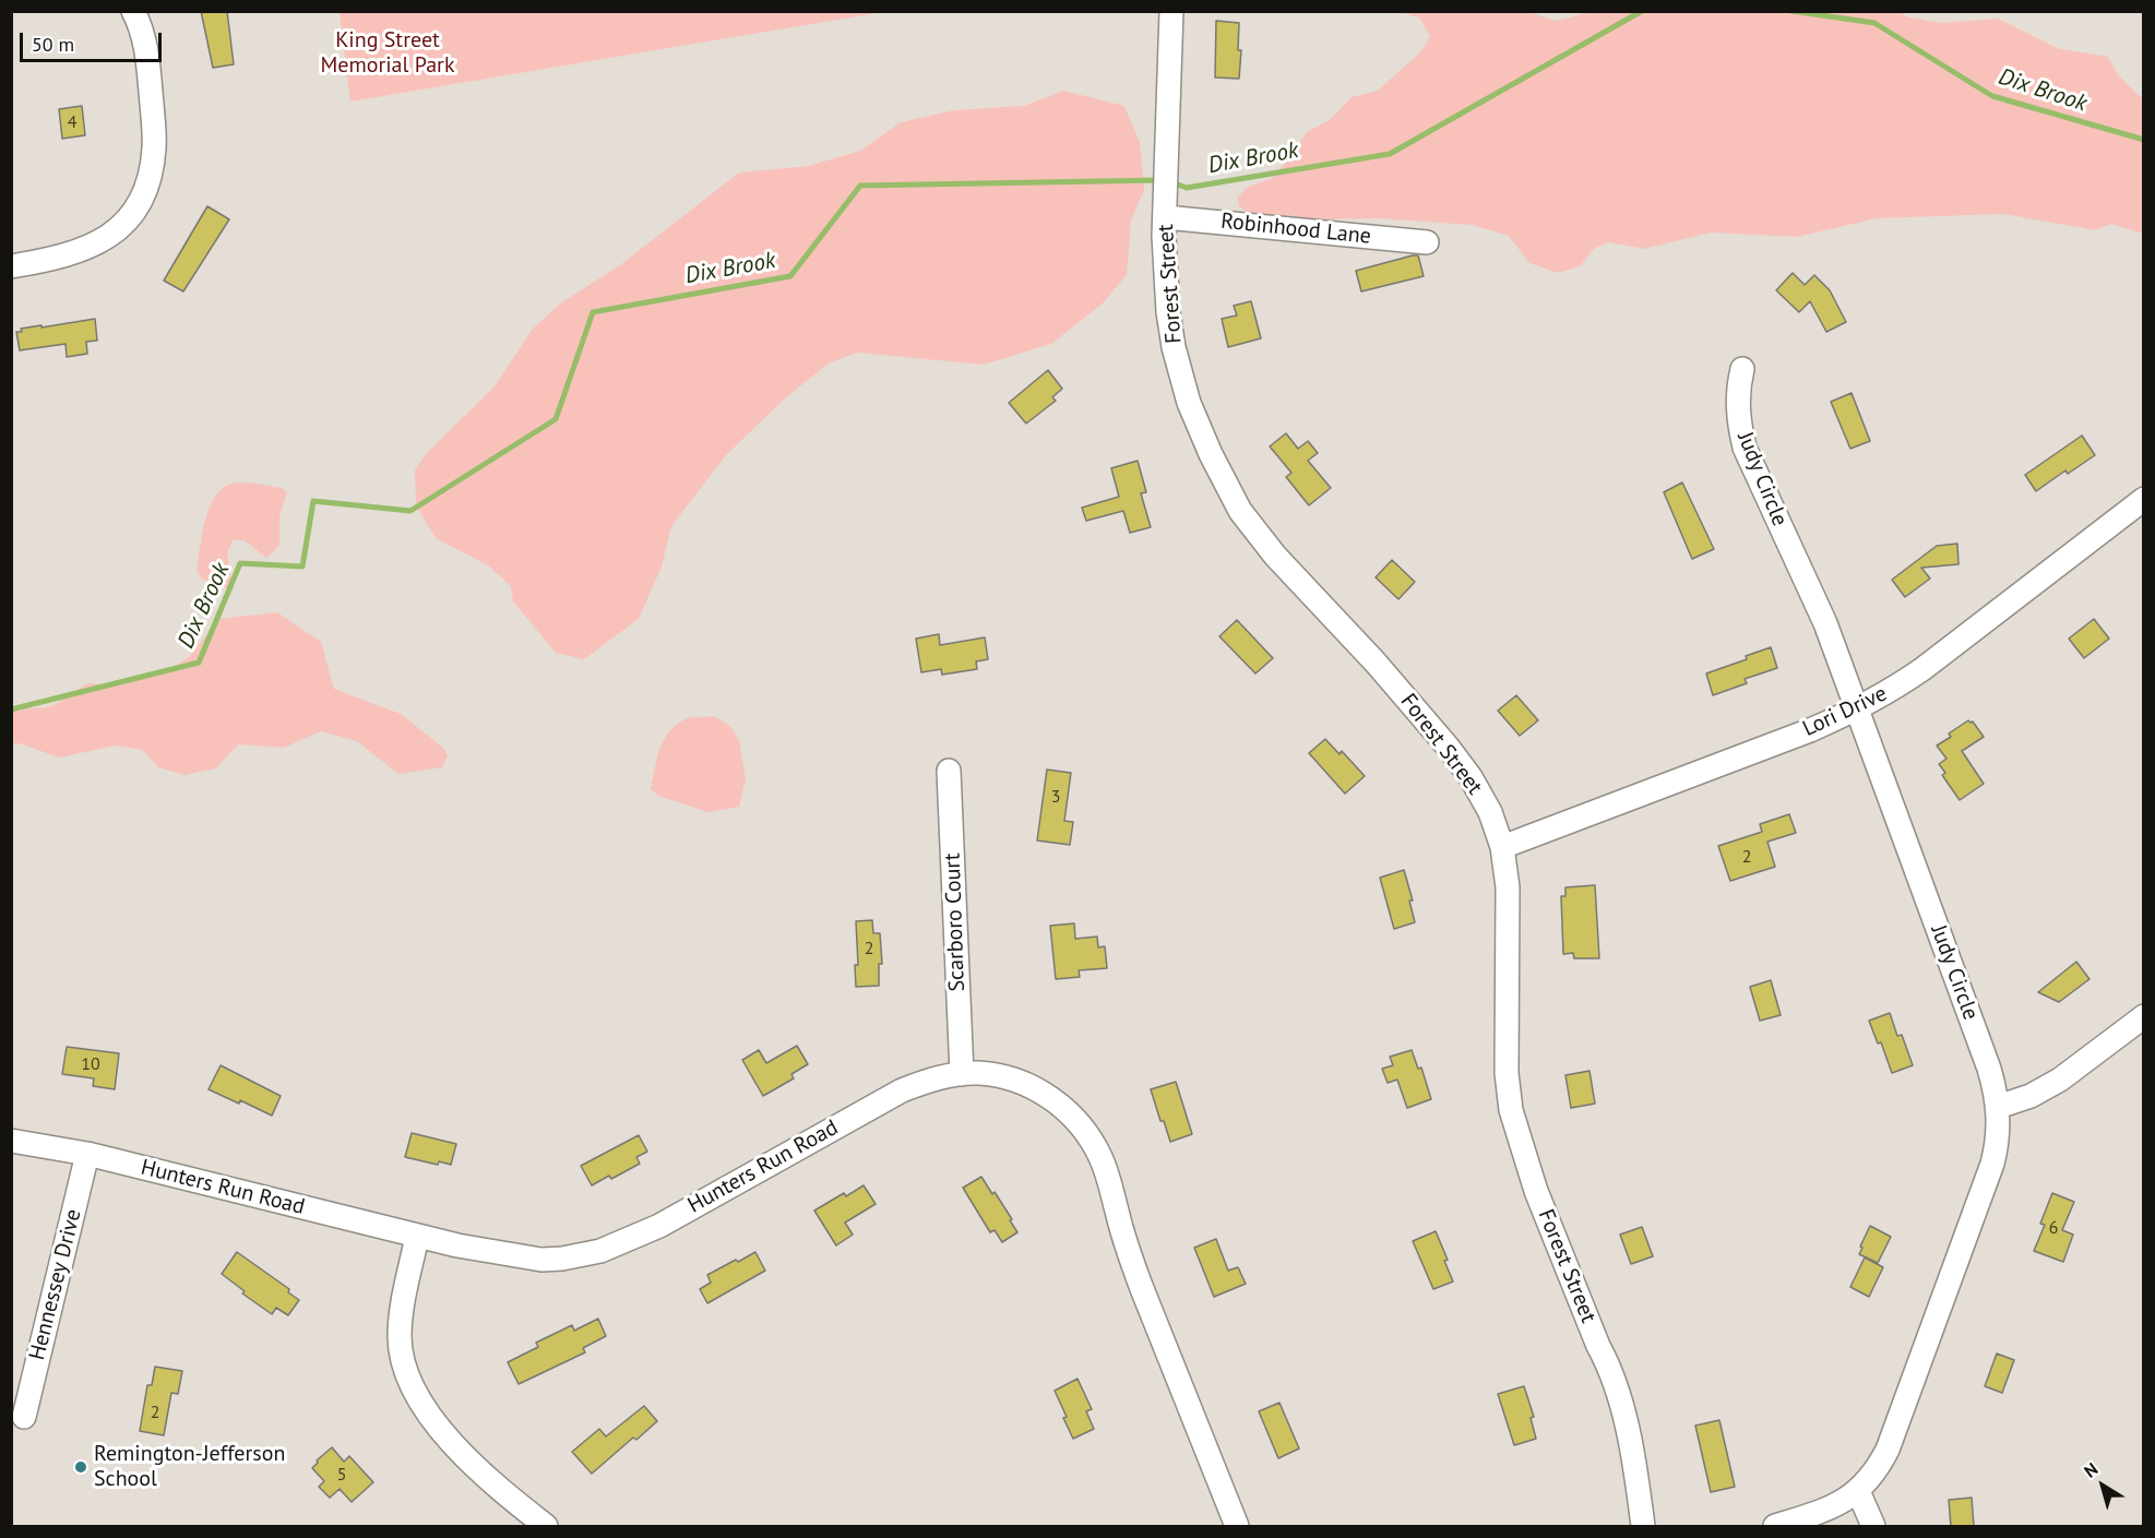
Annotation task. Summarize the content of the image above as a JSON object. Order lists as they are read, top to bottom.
{
  "streets": {
    "street": [
      "Robinhood Lane",
      "Forest Street",
      "Judy Circle",
      "Lori Drive",
      "Scarboro Court",
      "Hunters Run Road",
      "Hennessey Drive"
    ]
  },
  "crossings": [
    ["Robinhood Lane", "Forest Street"],
    ["Forest Street", "Lori Drive"],
    ["Judy Circle", "Lori Drive"],
    ["Scarboro Court", "Hunters Run Road"],
    ["Hunters Run Road", "Hennessey Drive"]
  ],
  "water": ["Dix Brook"],
  "parks": ["King Street Memorial Park"],
  "places": ["Remington-Jefferson School"],
  "house_numbers": [
    "4",
    "3",
    "2",
    "2",
    "10",
    "6",
    "2",
    "5"
  ],
  "scale_bar": "50 m",
  "north": "top left"
}
